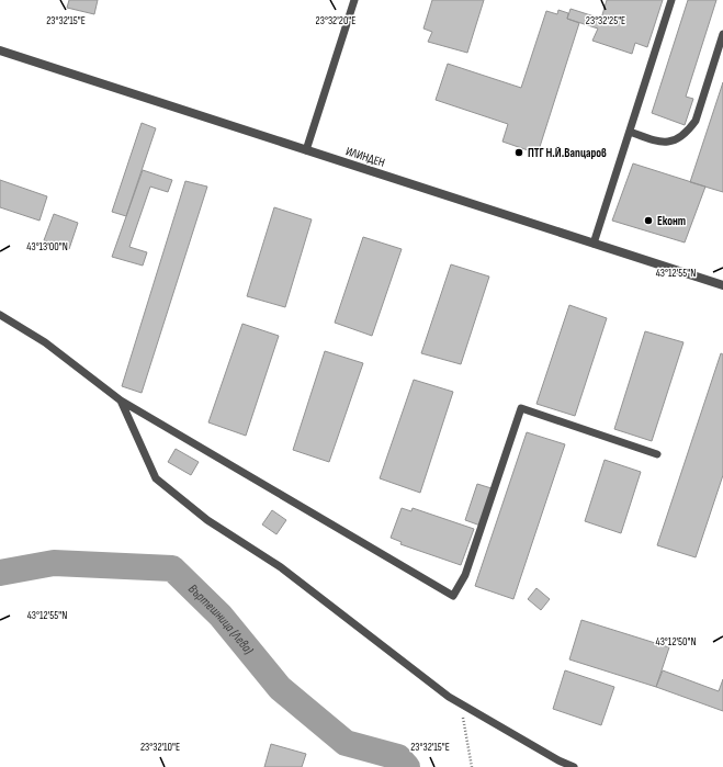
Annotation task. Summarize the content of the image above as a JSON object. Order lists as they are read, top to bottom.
{
  "streets": {
    "street": ["ИЛИНДЕН"]
  },
  "water": ["Въртешница (Лева)"],
  "places": ["ПТГ Н.Й.Вапцаров", "Еконт"],
  "coordinates": [
    "23°32'15\"E",
    "23°32'20\"E",
    "23°32'25\"E",
    "43°13'00\"N",
    "43°12'55\"N",
    "43°12'50\"N",
    "23°32'10\"E"
  ]
}
